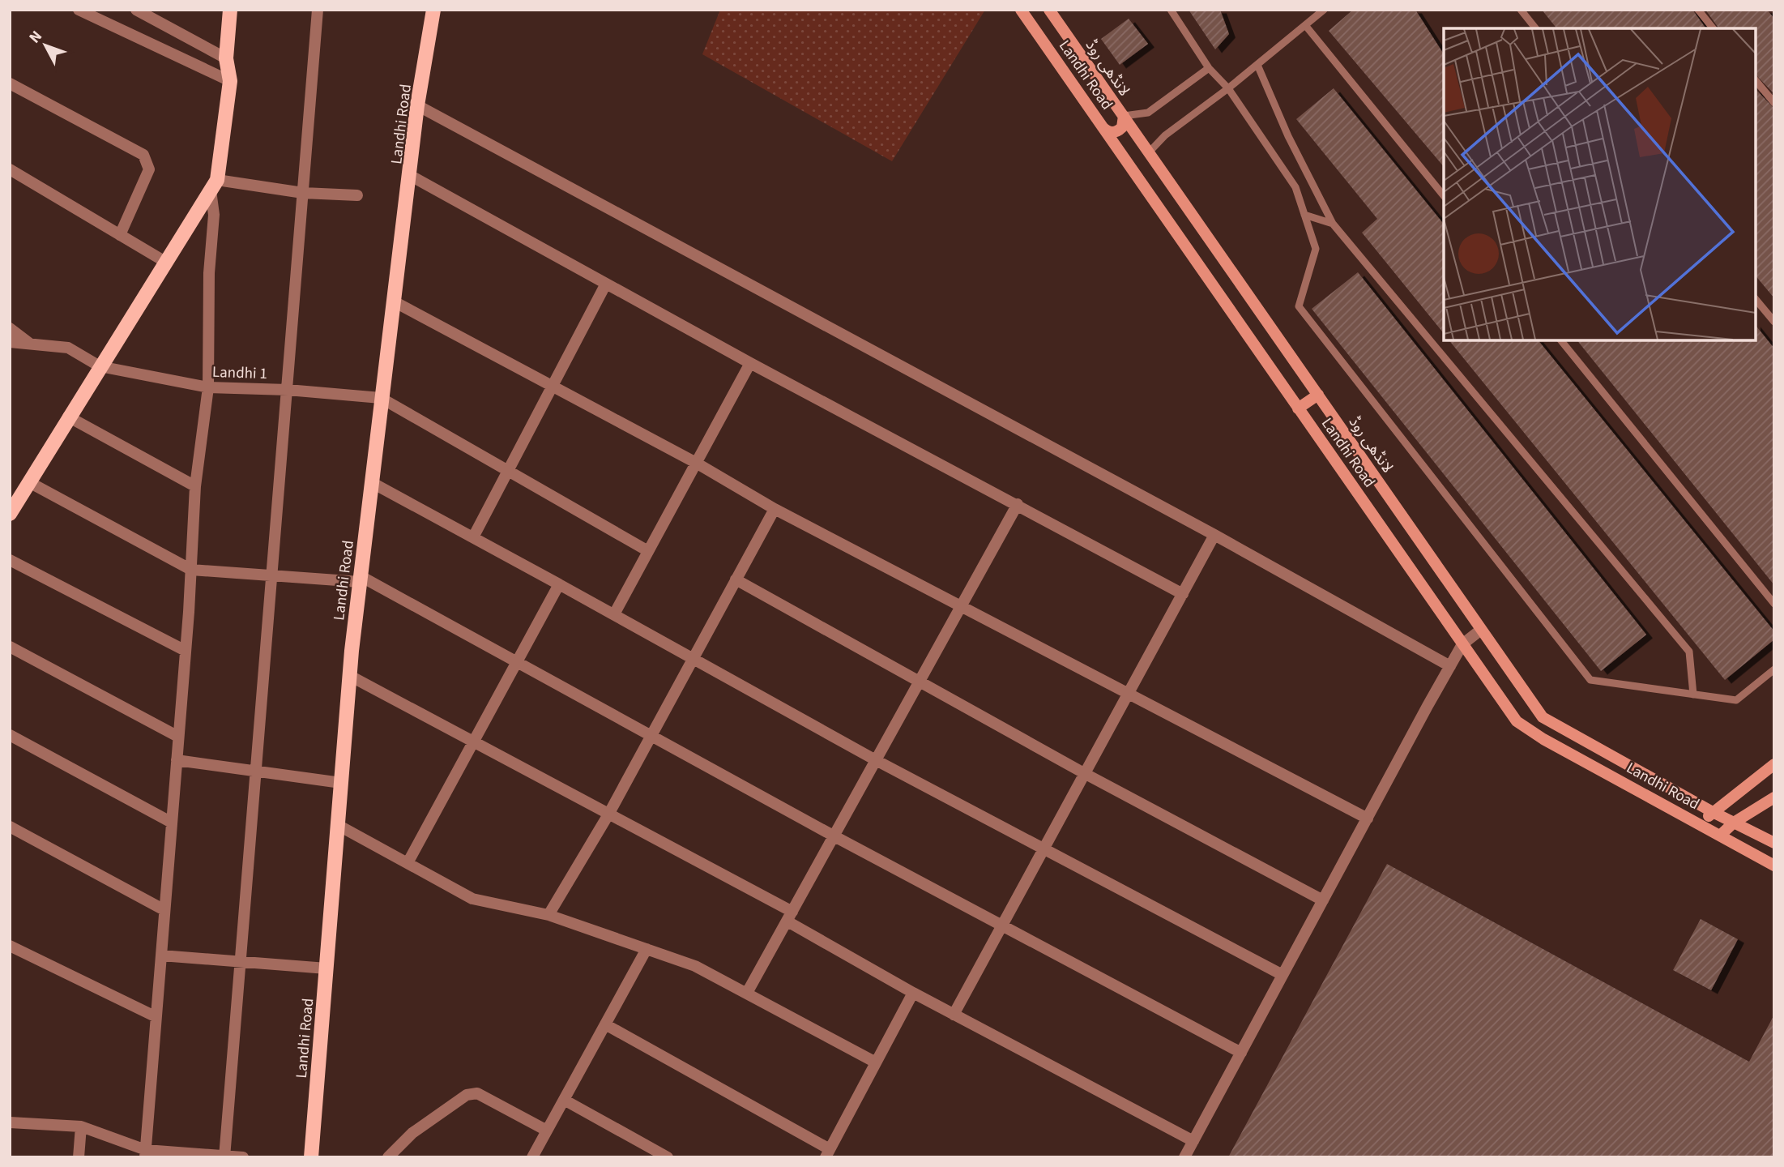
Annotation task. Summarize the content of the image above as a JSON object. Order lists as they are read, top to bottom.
{
  "streets": {
    "main road": ["لانڈھی روڈ", "Landhi Road"],
    "street": ["Landhi 1"]
  },
  "crossings": [
    ["Landhi Road", "Landhi 1"]
  ],
  "north": "top left"
}
